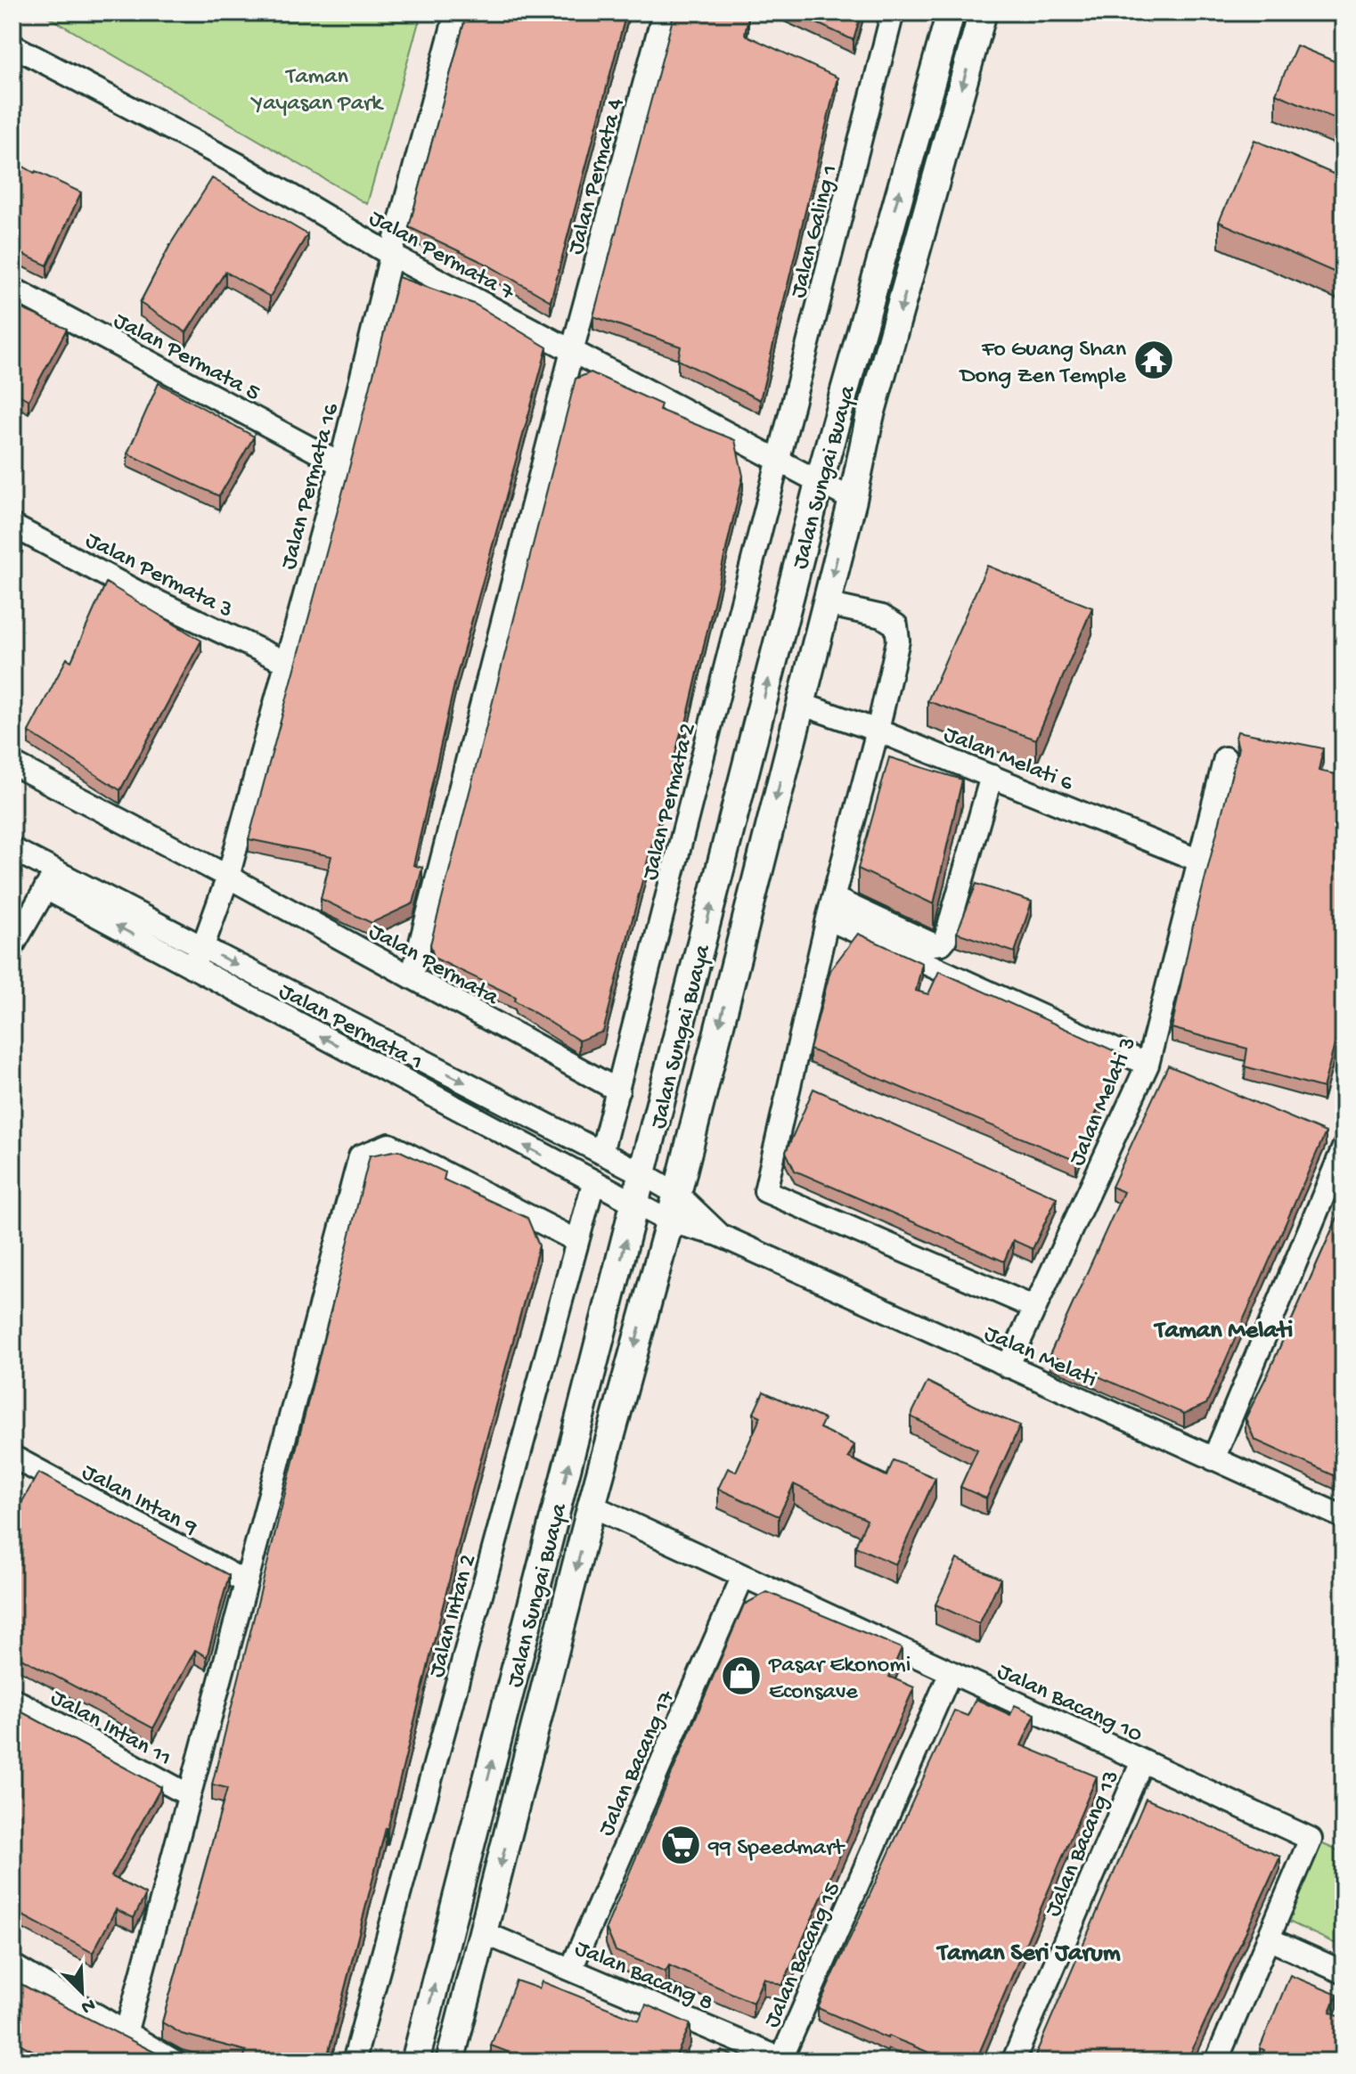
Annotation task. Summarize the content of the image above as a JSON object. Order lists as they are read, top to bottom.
{
  "streets": {
    "street": [
      "Jalan Permata 4",
      "Jalan Galing 1",
      "Jalan Permata 7",
      "Jalan Permata 5",
      "Jalan Sungai Buaya",
      "Jalan Permata 16",
      "Jalan Permata 3",
      "Jalan Melati 6",
      "Jalan Permata 2",
      "Jalan Permata",
      "Jalan Permata 1",
      "Jalan Melati 3",
      "Jalan Melati",
      "Jalan Intan 9",
      "Jalan Intan 2",
      "Jalan Bacang 10",
      "Jalan Intan 11",
      "Jalan Bacang 17",
      "Jalan Bacang 13",
      "Jalan Bacang 15",
      "Jalan Bacang 8"
    ]
  },
  "crossings": [
    ["Jalan Permata 4", "Jalan Permata 7"],
    ["Jalan Galing 1", "Jalan Permata 7"],
    ["Jalan Galing 1", "Jalan Permata 2"],
    ["Jalan Permata 7", "Jalan Sungai Buaya"],
    ["Jalan Permata 7", "Jalan Permata 16"],
    ["Jalan Permata 7", "Jalan Permata 2"],
    ["Jalan Permata 5", "Jalan Permata 16"],
    ["Jalan Sungai Buaya", "Jalan Melati 6"],
    ["Jalan Sungai Buaya", "Jalan Permata 1"],
    ["Jalan Sungai Buaya", "Jalan Melati"],
    ["Jalan Sungai Buaya", "Jalan Bacang 10"],
    ["Jalan Sungai Buaya", "Jalan Bacang 8"],
    ["Jalan Permata 16", "Jalan Permata 3"],
    ["Jalan Permata 16", "Jalan Permata"],
    ["Jalan Permata 16", "Jalan Permata 1"],
    ["Jalan Melati 6", "Jalan Melati 3"],
    ["Jalan Permata 2", "Jalan Permata"],
    ["Jalan Permata 2", "Jalan Permata 1"],
    ["Jalan Permata 1", "Jalan Melati"],
    ["Jalan Permata 1", "Jalan Intan 2"],
    ["Jalan Melati 3", "Jalan Melati"],
    ["Jalan Bacang 10", "Jalan Bacang 17"],
    ["Jalan Bacang 10", "Jalan Bacang 13"],
    ["Jalan Bacang 10", "Jalan Bacang 15"],
    ["Jalan Bacang 17", "Jalan Bacang 8"],
    ["Jalan Bacang 15", "Jalan Bacang 8"]
  ],
  "districts": ["Taman Melati", "Taman Seri Jarum"],
  "parks": ["Taman Yayasan Park"],
  "places": {
    "temple": ["Fo Guang Shan Dong Zen Temple"],
    "shop": ["Pasar Ekonomi Econsave"],
    "supermarket": ["99 Speedmart"]
  },
  "north": "bottom right"
}
